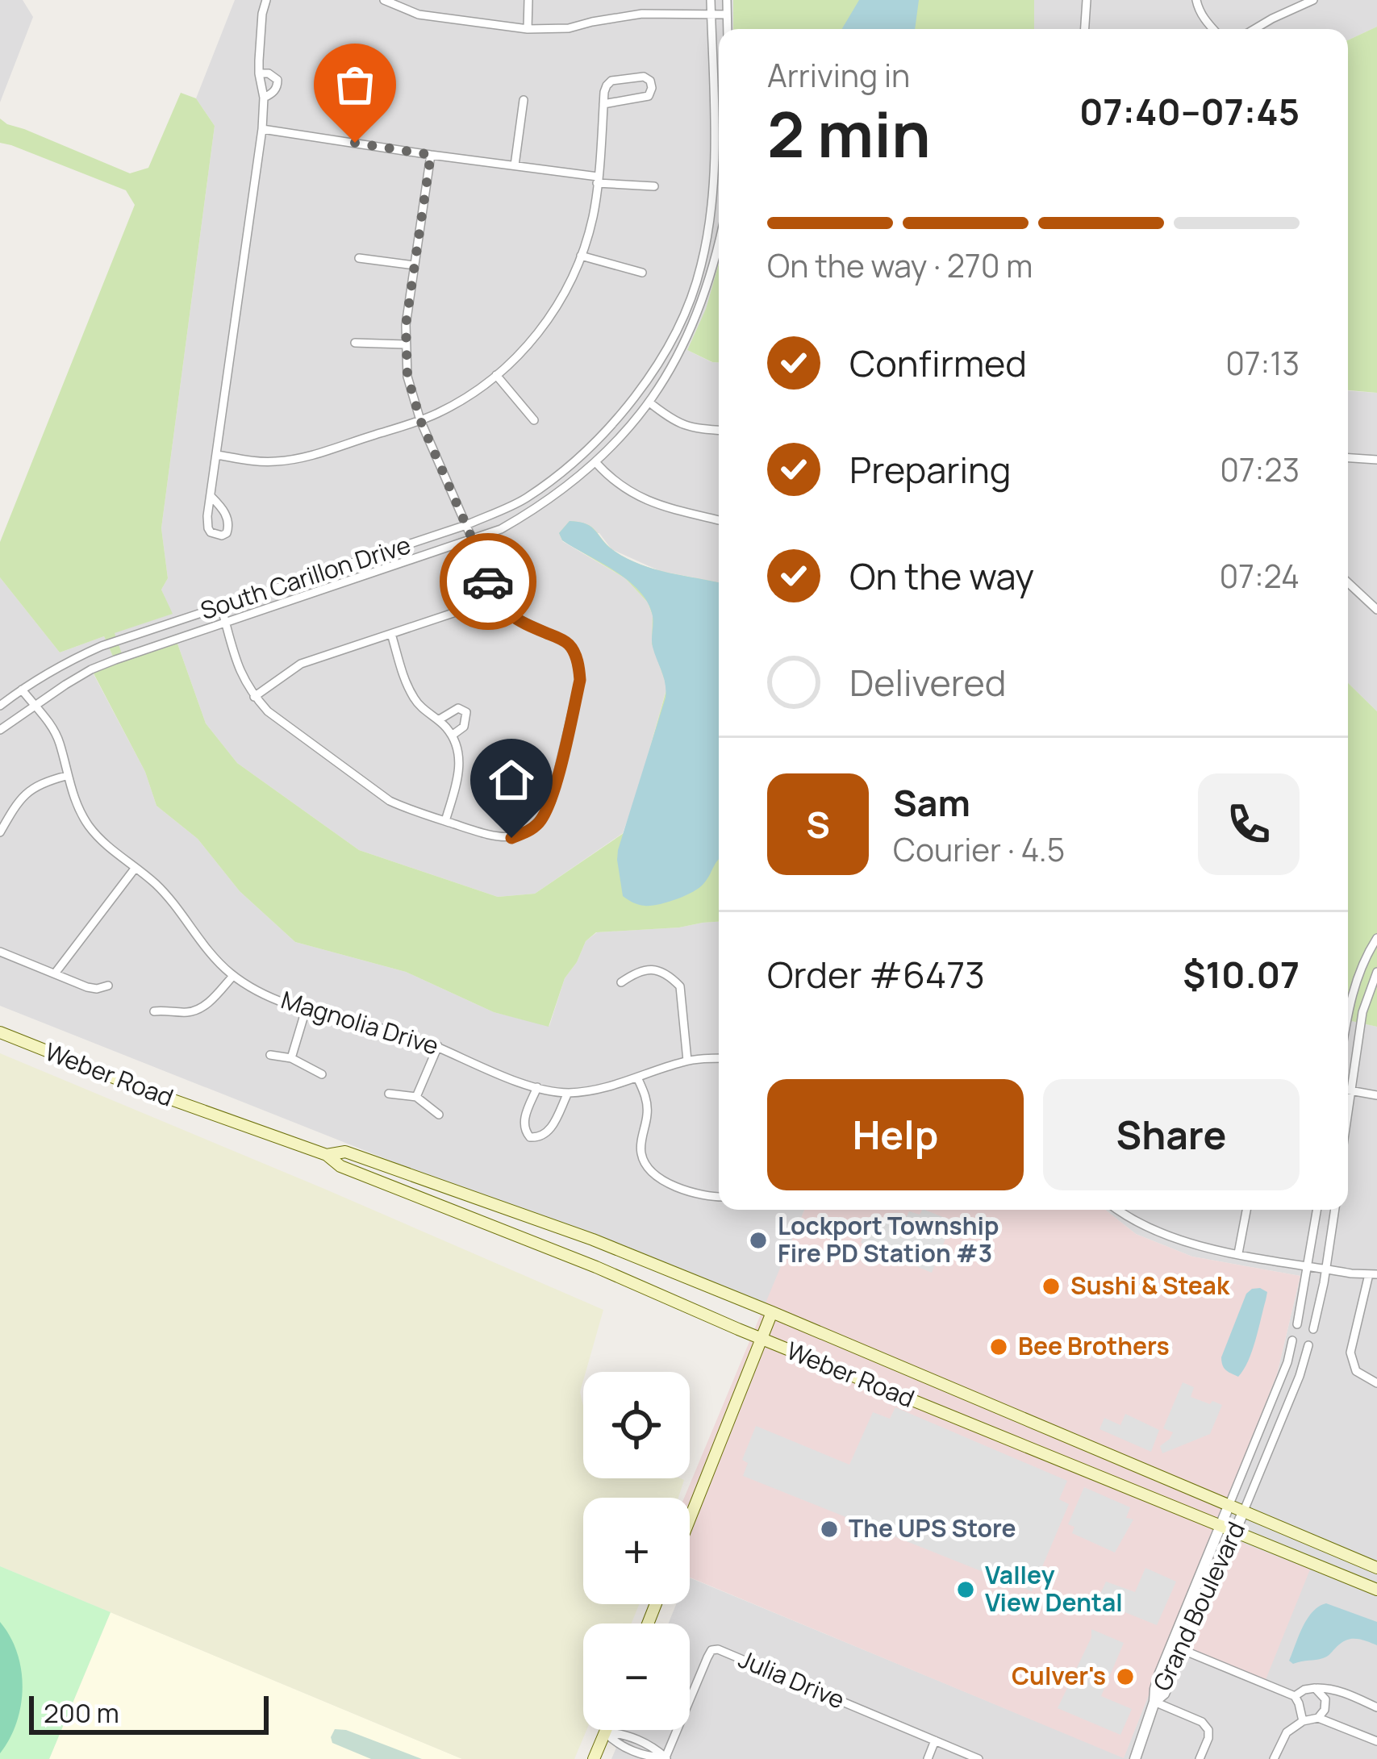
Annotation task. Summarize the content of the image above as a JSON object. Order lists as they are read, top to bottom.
{
  "streets": {
    "main road": ["Weber Road"],
    "street": [
      "South Carillon Drive",
      "Magnolia Drive",
      "Grand Boulevard",
      "Julia Drive"
    ]
  },
  "crossings": [
    ["South Carillon Drive", "Magnolia Drive"],
    ["Weber Road", "Grand Boulevard"]
  ],
  "places": [
    "Lockport Township Fire PD Station #3",
    "Sushi & Steak",
    "Bee Brothers",
    "The UPS Store",
    "Valley View Dental",
    "Culver's"
  ],
  "scale_bar": "200 m",
  "page": {
    "heading": ["2 min", "Arriving in", "07:40–07:45"],
    "panel": [
      "Sam",
      "Courier · 4.5",
      "Order #6473",
      "$10.07"
    ],
    "bar": "On the way · 270 m",
    "list": [
      ["Confirmed", "07:13"],
      ["Preparing", "07:23"],
      ["On the way", "07:24"],
      "Delivered"
    ],
    "round": "S",
    "buttons": ["Help", "Share"],
    "map_buttons": ["+", "−"],
    "scale": "200 m"
  }
}
